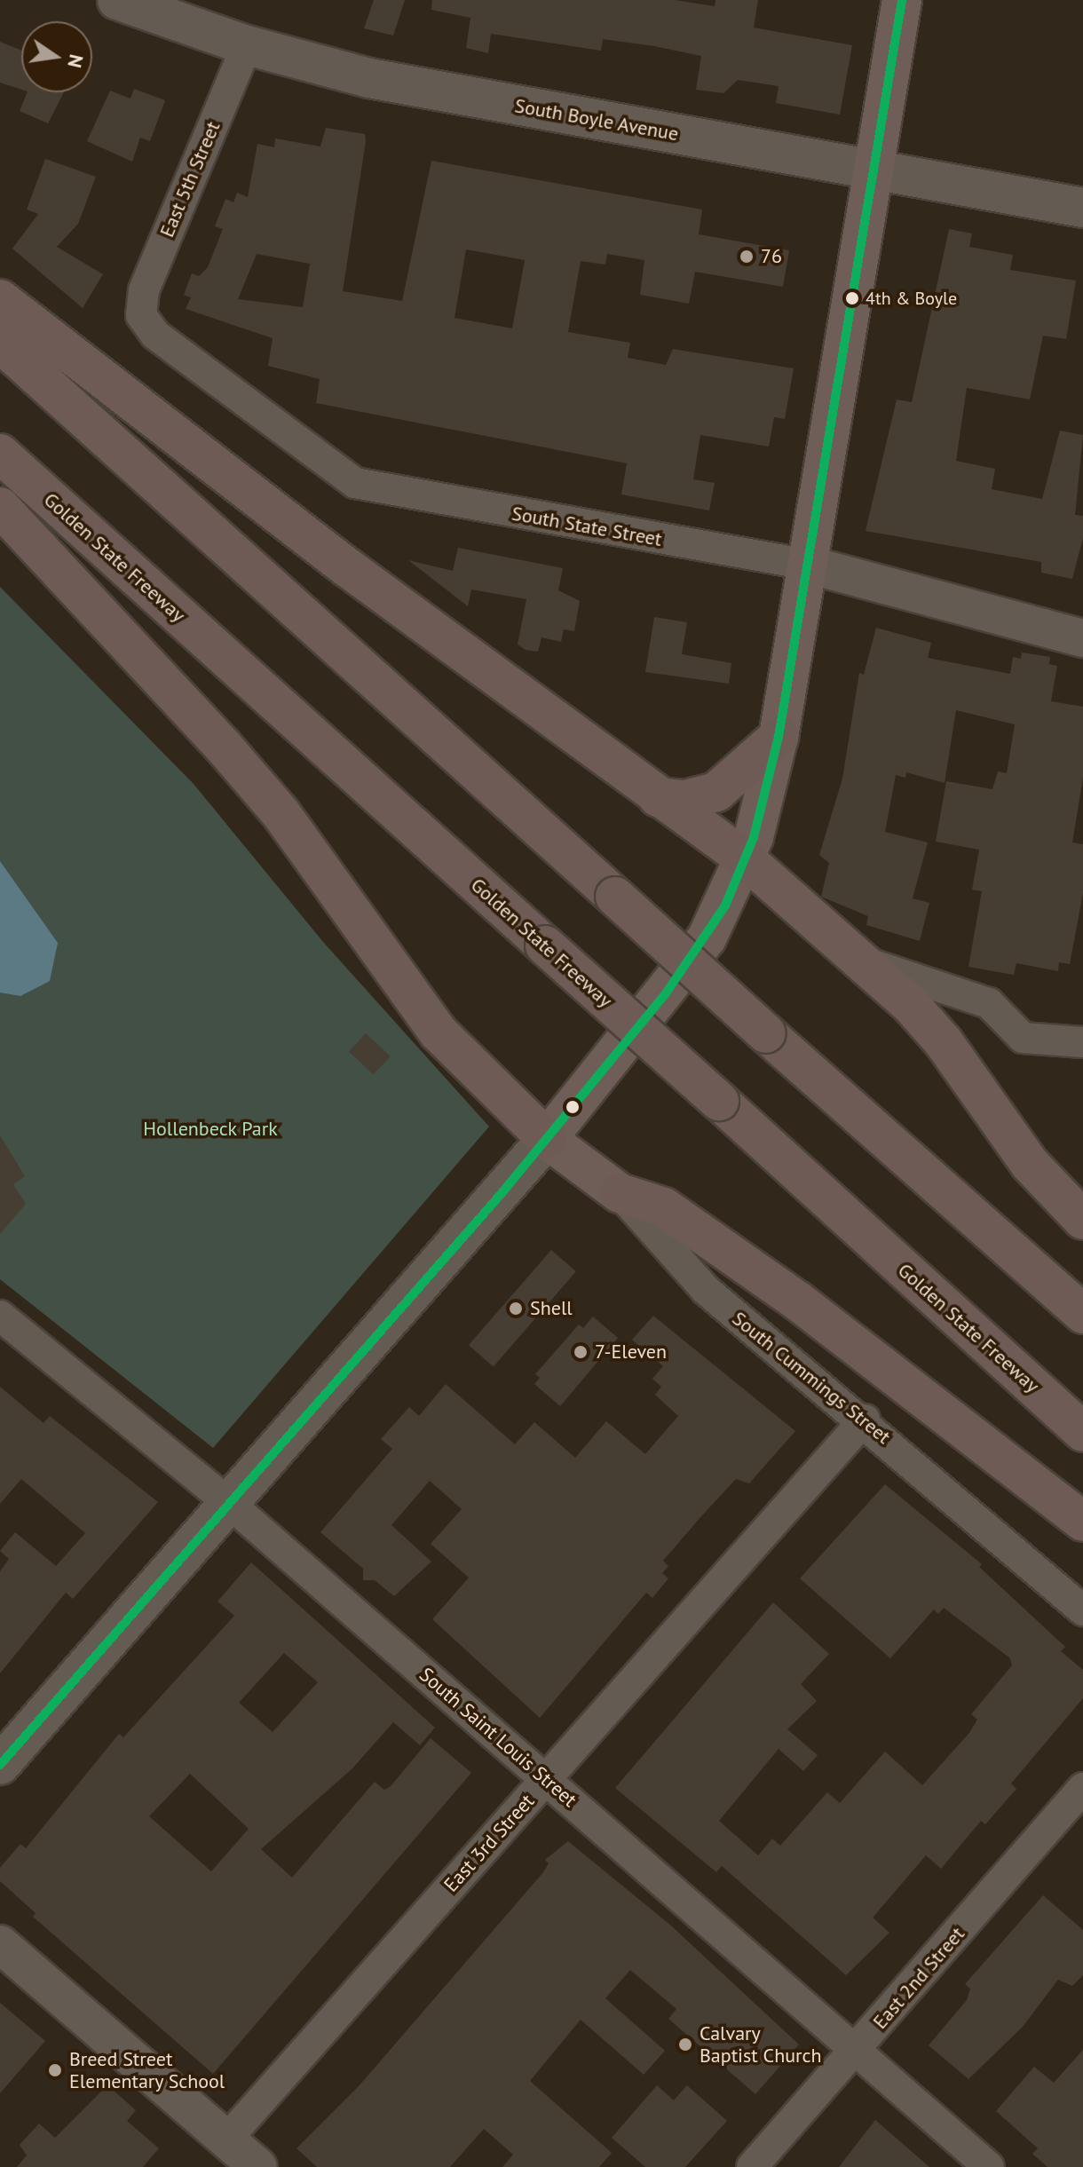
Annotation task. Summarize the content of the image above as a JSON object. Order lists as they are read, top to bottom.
{
  "streets": {
    "highway": ["Golden State Freeway"],
    "main road": ["South Boyle Avenue", "South Cummings Street"],
    "street": [
      "East 5th Street",
      "South State Street",
      "South Saint Louis Street",
      "East 3rd Street",
      "East 2nd Street"
    ]
  },
  "crossings": [
    ["South Boyle Avenue", "East 5th Street"],
    ["East 5th Street", "South State Street"],
    ["South Cummings Street", "East 3rd Street"],
    ["South Saint Louis Street", "East 3rd Street"],
    ["South Saint Louis Street", "East 2nd Street"]
  ],
  "parks": ["Hollenbeck Park"],
  "places": [
    "76",
    "4th & Boyle",
    "Shell",
    "7-Eleven",
    "Calvary Baptist Church",
    "Breed Street Elementary School"
  ],
  "north": "right"
}
